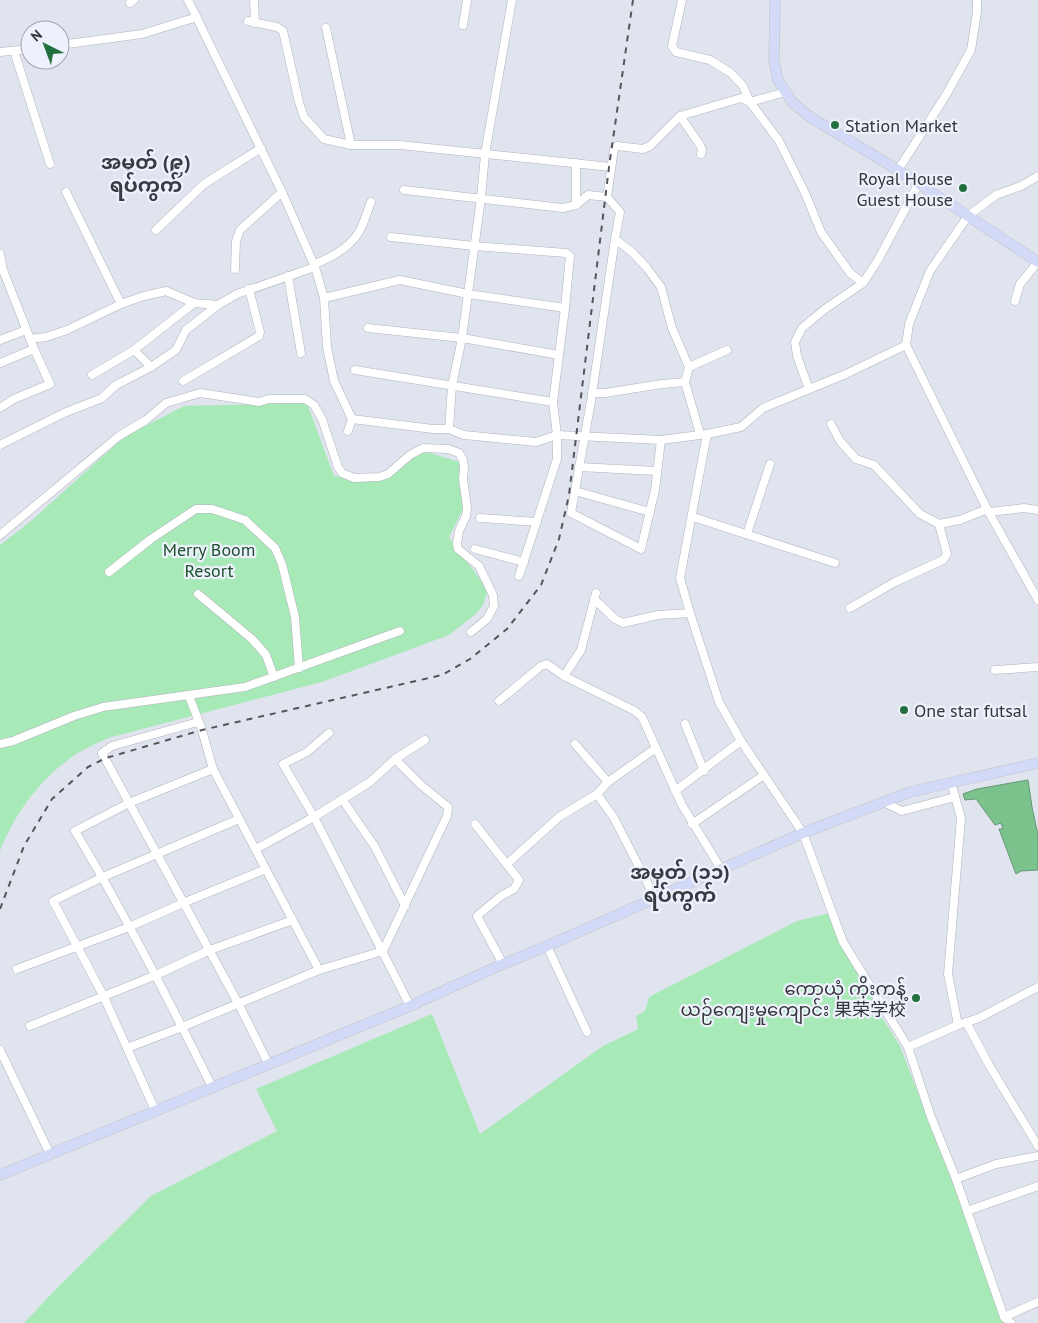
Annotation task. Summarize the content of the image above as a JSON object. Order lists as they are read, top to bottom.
{
  "districts": ["အမှတ် (၉) ရပ်ကွက်", "အမှတ် (၁၁) ရပ်ကွက်"],
  "parks": ["Merry Boom Resort"],
  "places": [
    "Station Market",
    "Royal House Guest House",
    "One star futsal",
    "ကော့ယုံ ကိုးကန့် ယဉ်ကျေးမှုကျောင်း 果荣学校"
  ],
  "north": "top left"
}
